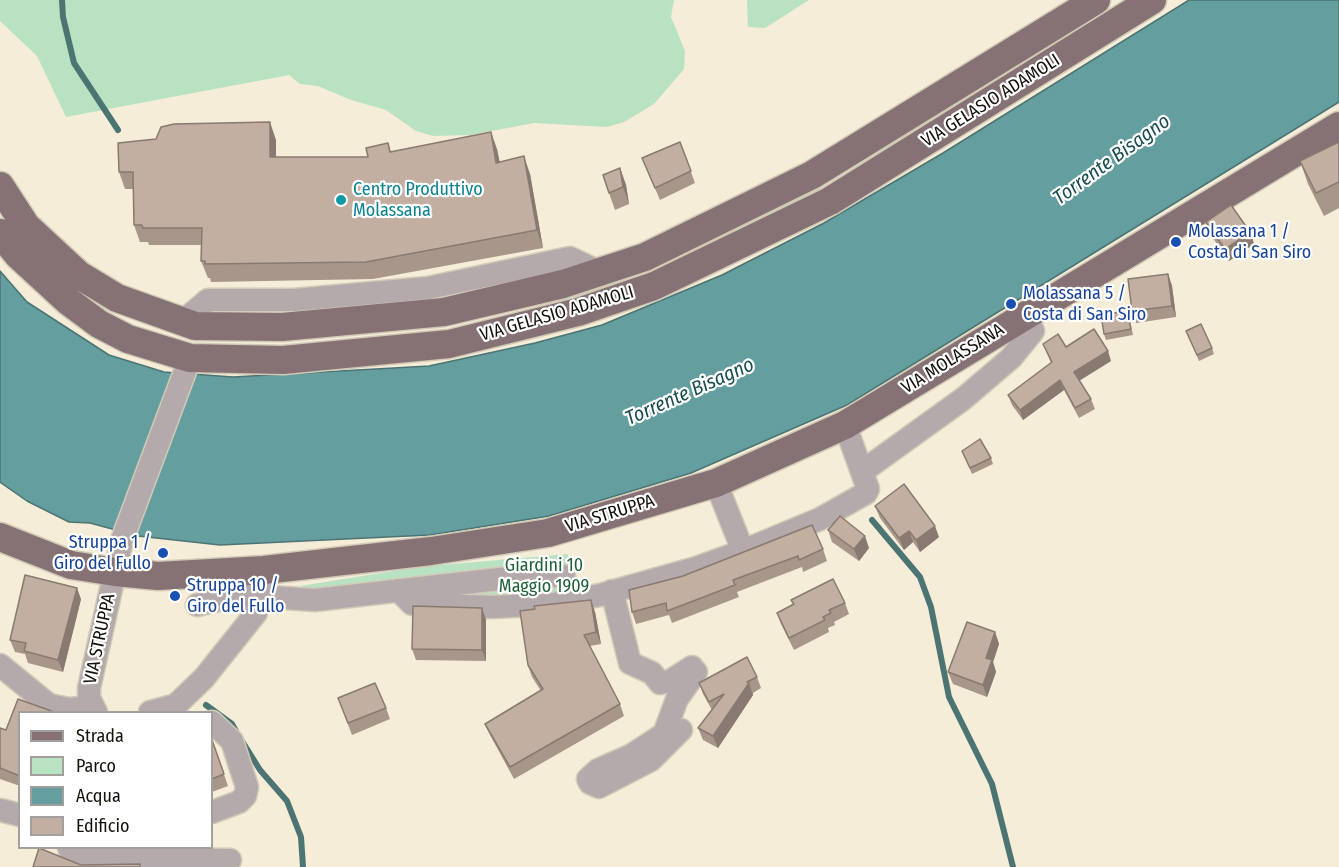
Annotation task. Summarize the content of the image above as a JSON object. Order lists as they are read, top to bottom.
{
  "streets": {
    "main road": ["VIA GELASIO ADAMOLI", "VIA MOLASSANA", "VIA STRUPPA"]
  },
  "crossings": [
    ["VIA MOLASSANA", "VIA STRUPPA"]
  ],
  "water": ["Torrente Bisagno"],
  "parks": ["Giardini 10 Maggio 1909"],
  "places": [
    "Centro Produttivo Molassana",
    "Molassana 1 / Costa di San Siro",
    "Molassana 5 / Costa di San Siro",
    "Struppa 1 / Giro del Fullo",
    "Struppa 10 / Giro del Fullo"
  ],
  "legend": [
    "Strada",
    "Parco",
    "Acqua",
    "Edificio"
  ]
}
